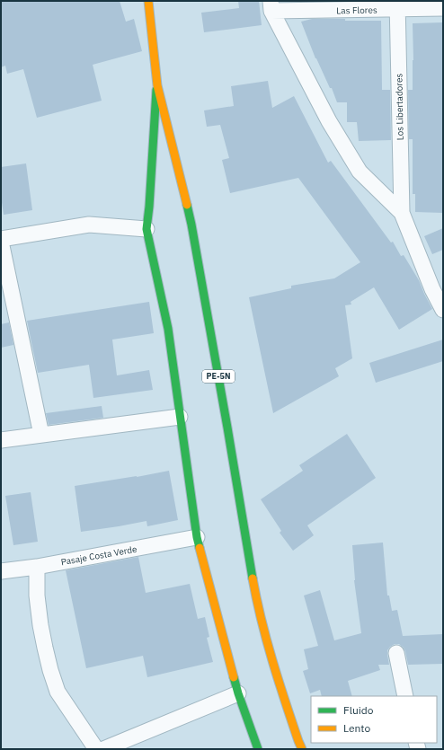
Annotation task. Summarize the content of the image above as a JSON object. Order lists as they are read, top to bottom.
{
  "streets": {
    "main road": ["PE-5N"],
    "street": ["Las Flores", "Los Libertadores", "Pasaje Costa Verde"]
  },
  "crossings": [
    ["Las Flores", "Los Libertadores"]
  ],
  "legend": ["Fluido", "Lento"]
}
